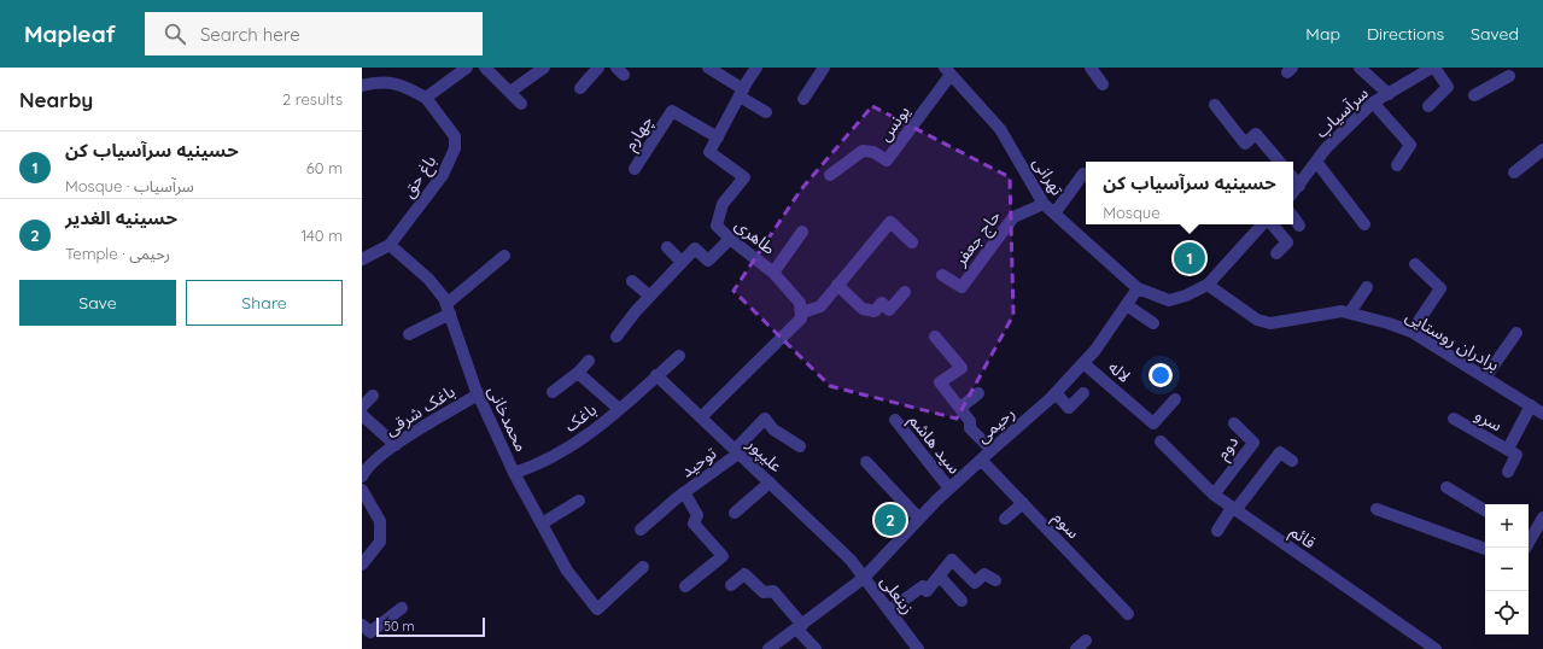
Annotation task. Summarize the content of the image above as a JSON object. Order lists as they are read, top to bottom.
{
  "streets": {
    "street": [
      "سرآسیاب",
      "یونس",
      "چهارم",
      "باغ حق",
      "تهرانی",
      "طاهری",
      "حاج جعفر",
      "برادران روستایی",
      "لاله",
      "باغک شرقی",
      "باغک",
      "محمدخانی",
      "سرو",
      "رحیمی",
      "سید هاشم",
      "دوم",
      "علیپور",
      "توحید",
      "سوم",
      "قائم",
      "زینعلی"
    ]
  },
  "crossings": [
    ["یونس", "تهرانی"],
    ["چهارم", "طاهری"],
    ["باغ حق", "محمدخانی"],
    ["تهرانی", "حاج جعفر"],
    ["تهرانی", "رحیمی"],
    ["لاله", "رحیمی"],
    ["باغک شرقی", "محمدخانی"],
    ["باغک", "محمدخانی"],
    ["باغک", "علیپور"],
    ["رحیمی", "سید هاشم"],
    ["رحیمی", "سوم"],
    ["رحیمی", "زینعلی"],
    ["دوم", "قائم"],
    ["علیپور", "توحید"],
    ["علیپور", "زینعلی"]
  ],
  "scale_bar": "50 m",
  "page": {
    "header": "Mapleaf",
    "search": "Search here",
    "nav": ["Map", "Directions", "Saved"],
    "heading": ["Nearby", "2 results"],
    "list": [
      {
        "mark": "1",
        "name": "حسینیه سرآسیاب کن",
        "note": "Mosque · سرآسیاب",
        "value": "60 m"
      },
      {
        "mark": "2",
        "name": "حسینیه الغدیر",
        "note": "Temple · رحیمی",
        "value": "140 m"
      }
    ],
    "popup": ["حسینیه سرآسیاب کن", "Mosque"],
    "pins": ["1", "2"],
    "buttons": ["Save", "Share"],
    "map_buttons": ["+", "−"],
    "scale": "50 m"
  }
}
